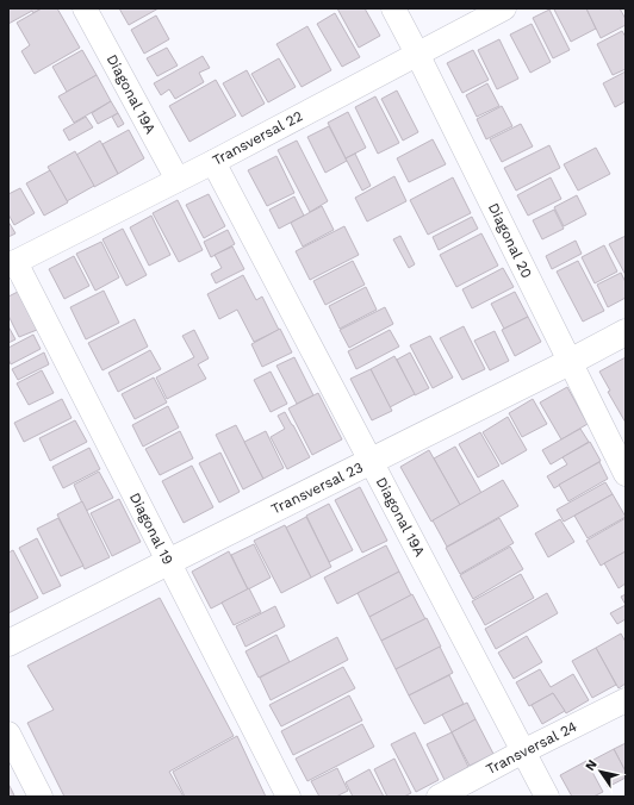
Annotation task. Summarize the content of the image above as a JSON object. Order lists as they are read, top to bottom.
{
  "streets": {
    "street": [
      "Diagonal 19A",
      "Transversal 22",
      "Diagonal 20",
      "Transversal 23",
      "Diagonal 19",
      "Transversal 24"
    ]
  },
  "crossings": [
    ["Diagonal 19A", "Transversal 22"],
    ["Diagonal 19A", "Transversal 23"],
    ["Diagonal 19A", "Transversal 24"],
    ["Transversal 22", "Diagonal 20"],
    ["Transversal 22", "Diagonal 19"],
    ["Diagonal 20", "Transversal 23"],
    ["Transversal 23", "Diagonal 19"]
  ],
  "north": "top left"
}
